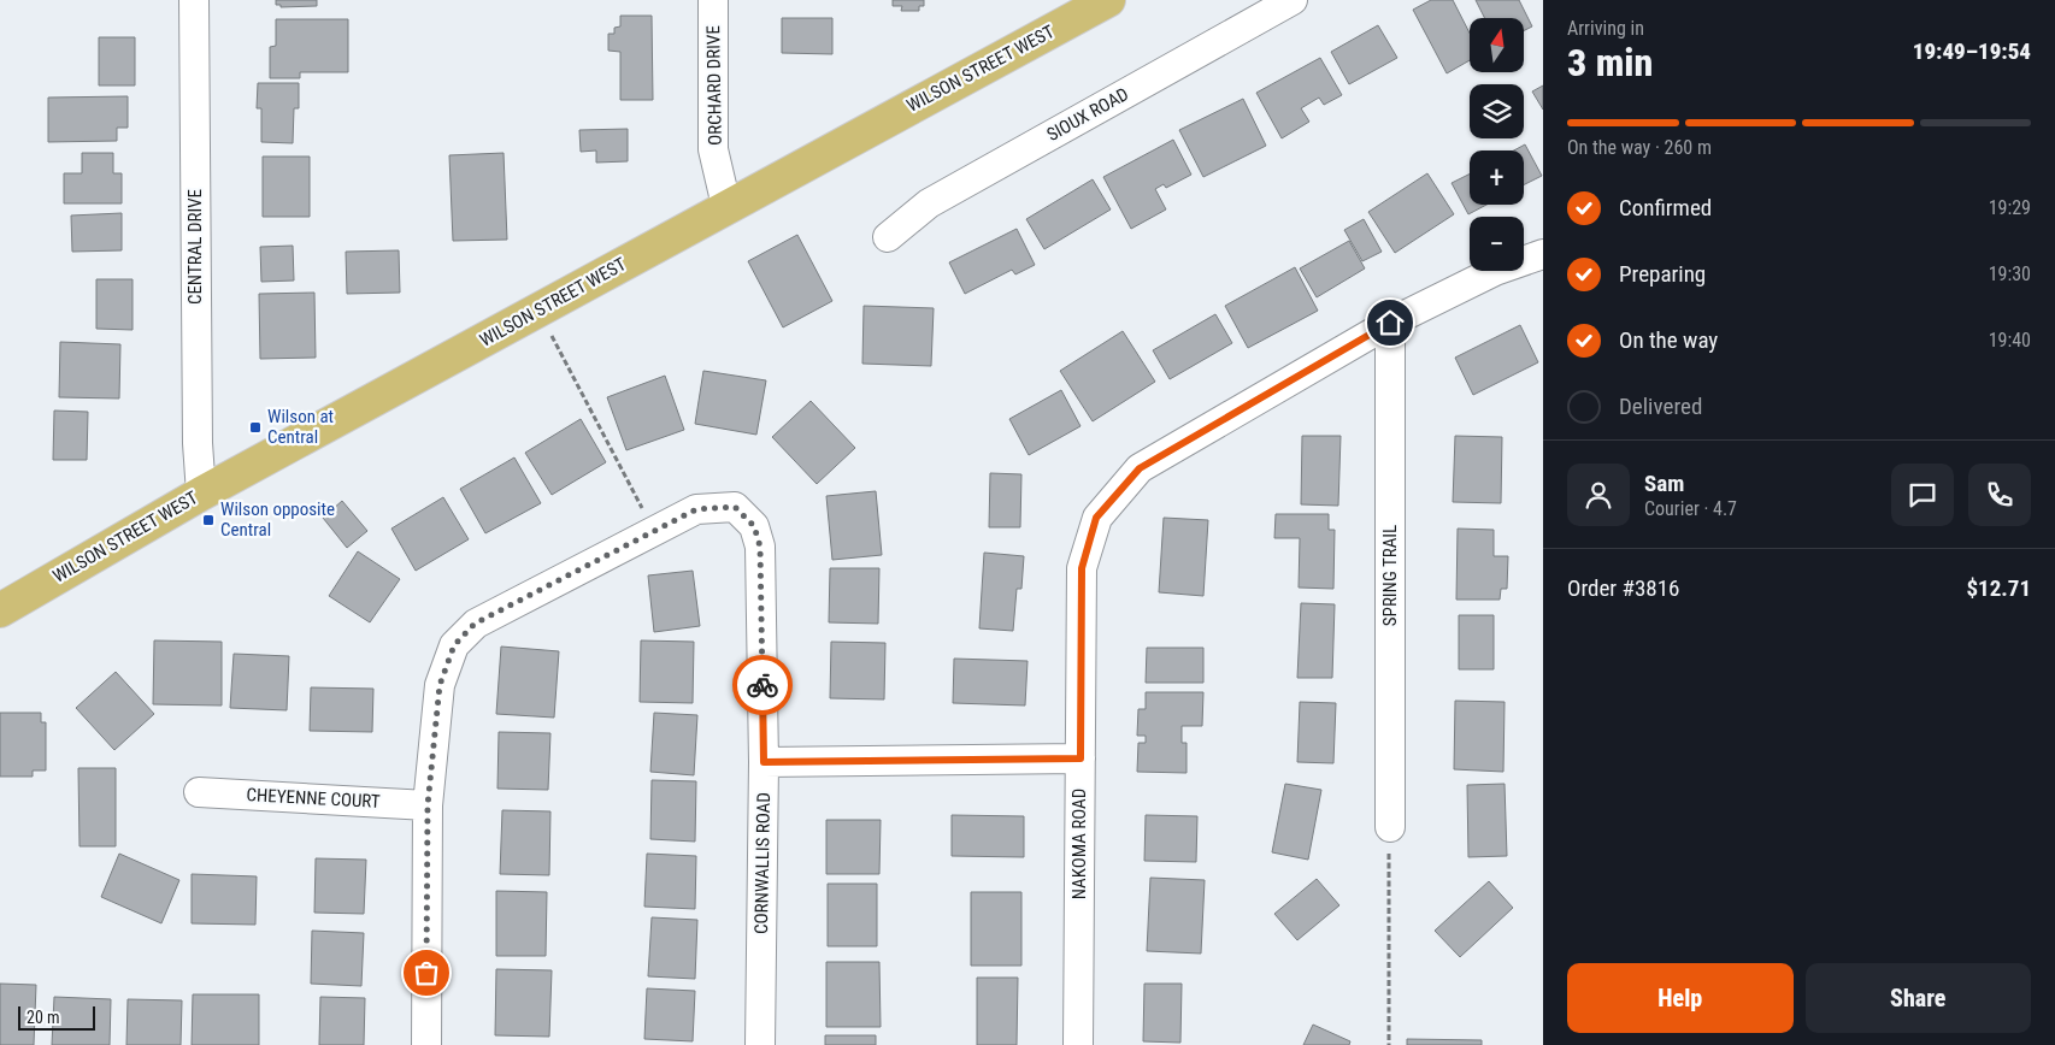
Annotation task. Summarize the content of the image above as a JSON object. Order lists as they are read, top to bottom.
{
  "streets": {
    "main road": ["WILSON STREET WEST"],
    "street": [
      "ORCHARD DRIVE",
      "SIOUX ROAD",
      "CENTRAL DRIVE",
      "SPRING TRAIL",
      "CHEYENNE COURT",
      "NAKOMA ROAD",
      "CORNWALLIS ROAD"
    ]
  },
  "crossings": [
    ["WILSON STREET WEST", "ORCHARD DRIVE"],
    ["WILSON STREET WEST", "CENTRAL DRIVE"],
    ["SPRING TRAIL", "NAKOMA ROAD"],
    ["CHEYENNE COURT", "CORNWALLIS ROAD"]
  ],
  "places": {
    "transit": ["Wilson at Central", "Wilson opposite Central"]
  },
  "scale_bar": "20 m",
  "north": "top",
  "page": {
    "heading": ["3 min", "Arriving in", "19:49–19:54"],
    "panel": [
      "Sam",
      "Courier · 4.7",
      "Order #3816",
      "$12.71"
    ],
    "map_buttons": ["+", "−"],
    "bar": "On the way · 260 m",
    "list": [
      ["Confirmed", "19:29"],
      ["Preparing", "19:30"],
      ["On the way", "19:40"],
      "Delivered"
    ],
    "buttons": ["Help", "Share"],
    "scale": "20 m"
  }
}
